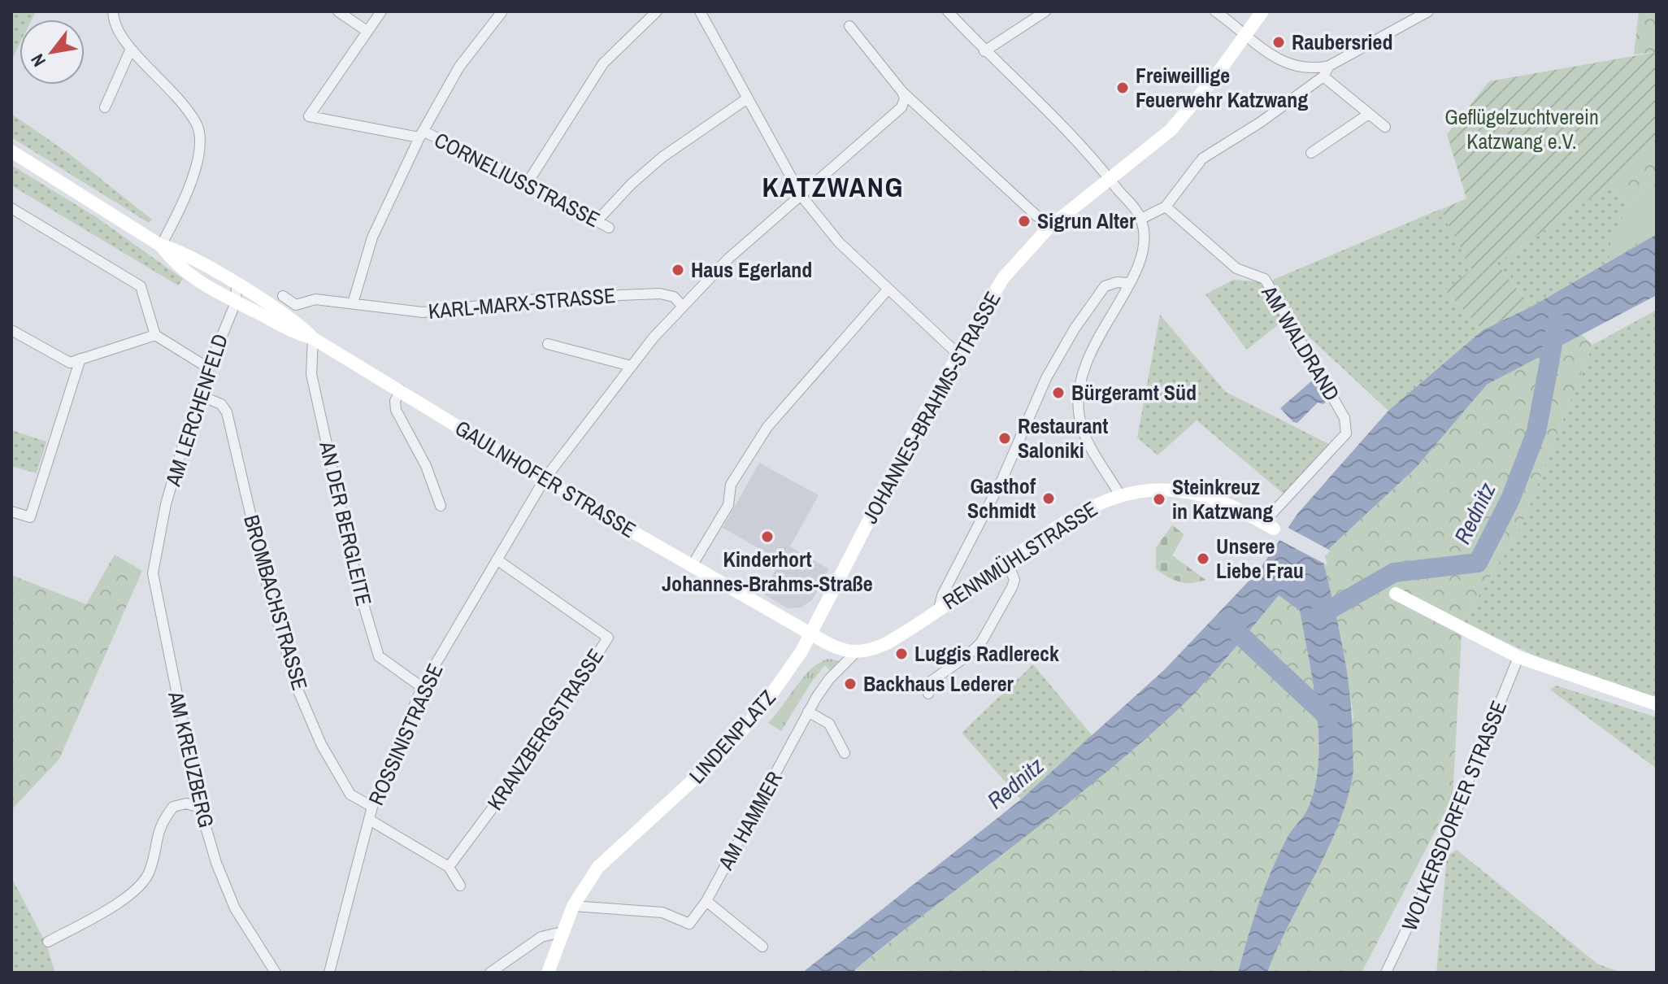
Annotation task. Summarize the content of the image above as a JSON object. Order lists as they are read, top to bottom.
{
  "streets": {
    "main road": [
      "JOHANNES-BRAHMS-STRASSE",
      "GAULNHOFER STRASSE",
      "RENNMÜHLSTRASSE",
      "LINDENPLATZ"
    ],
    "street": [
      "CORNELIUSSTRASSE",
      "KARL-MARX-STRASSE",
      "AM WALDRAND",
      "AM LERCHENFELD",
      "AN DER BERGLEITE",
      "BROMBACHSTRASSE",
      "KRANZBERGSTRASSE",
      "ROSSINISTRASSE",
      "AM KREUZBERG",
      "WOLKERSDORFER STRASSE",
      "AM HAMMER"
    ]
  },
  "crossings": [
    ["KARL-MARX-STRASSE", "ROSSINISTRASSE"],
    ["AM WALDRAND", "RENNMÜHLSTRASSE"],
    ["JOHANNES-BRAHMS-STRASSE", "GAULNHOFER STRASSE"],
    ["JOHANNES-BRAHMS-STRASSE", "LINDENPLATZ"],
    ["AM LERCHENFELD", "GAULNHOFER STRASSE"],
    ["AM LERCHENFELD", "BROMBACHSTRASSE"],
    ["AM LERCHENFELD", "AM KREUZBERG"],
    ["GAULNHOFER STRASSE", "AN DER BERGLEITE"],
    ["GAULNHOFER STRASSE", "ROSSINISTRASSE"],
    ["GAULNHOFER STRASSE", "LINDENPLATZ"],
    ["AN DER BERGLEITE", "ROSSINISTRASSE"],
    ["RENNMÜHLSTRASSE", "LINDENPLATZ"],
    ["BROMBACHSTRASSE", "ROSSINISTRASSE"],
    ["KRANZBERGSTRASSE", "ROSSINISTRASSE"],
    ["LINDENPLATZ", "AM HAMMER"]
  ],
  "districts": ["KATZWANG"],
  "water": ["Rednitz"],
  "parks": ["Geflügelzuchtverein Katzwang e.V."],
  "places": [
    "Raubersried",
    "Freiweillige Feuerwehr Katzwang",
    "Sigrun Alter",
    "Haus Egerland",
    "Bürgeramt Süd",
    "Restaurant Saloniki",
    "Gasthof Schmidt",
    "Steinkreuz in Katzwang",
    "Kinderhort Johannes-Brahms-Straße",
    "Unsere Liebe Frau",
    "Luggis Radlereck",
    "Backhaus Lederer"
  ],
  "north": "bottom left"
}
